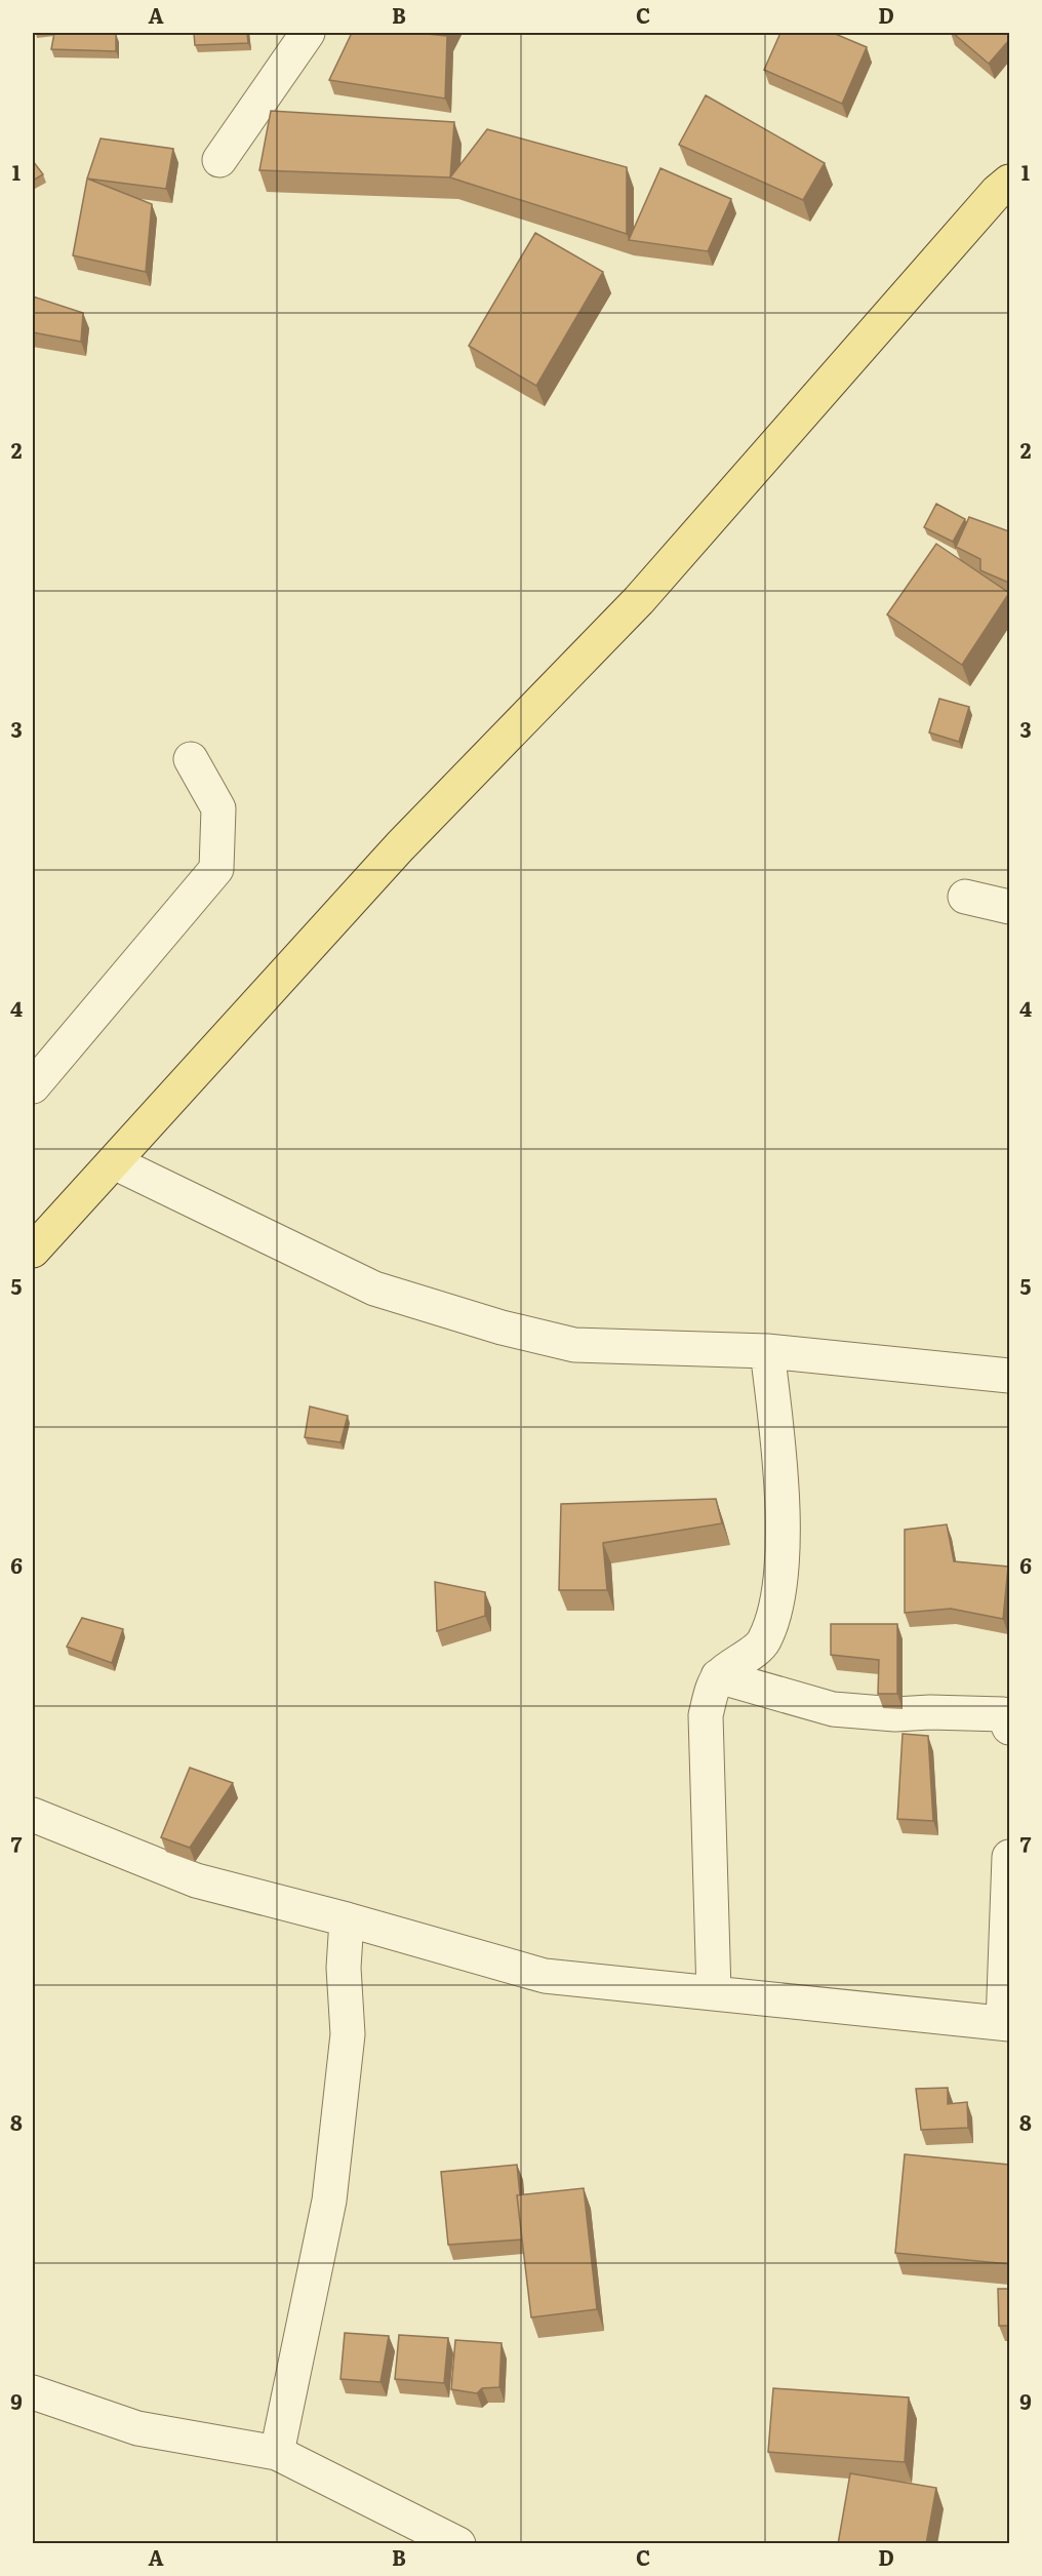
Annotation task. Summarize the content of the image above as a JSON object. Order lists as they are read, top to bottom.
{
  "grid": {
    "columns": [
      "A",
      "B",
      "C",
      "D"
    ],
    "rows": [
      "1",
      "2",
      "3",
      "4",
      "5",
      "6",
      "7",
      "8",
      "9"
    ]
  }
}
